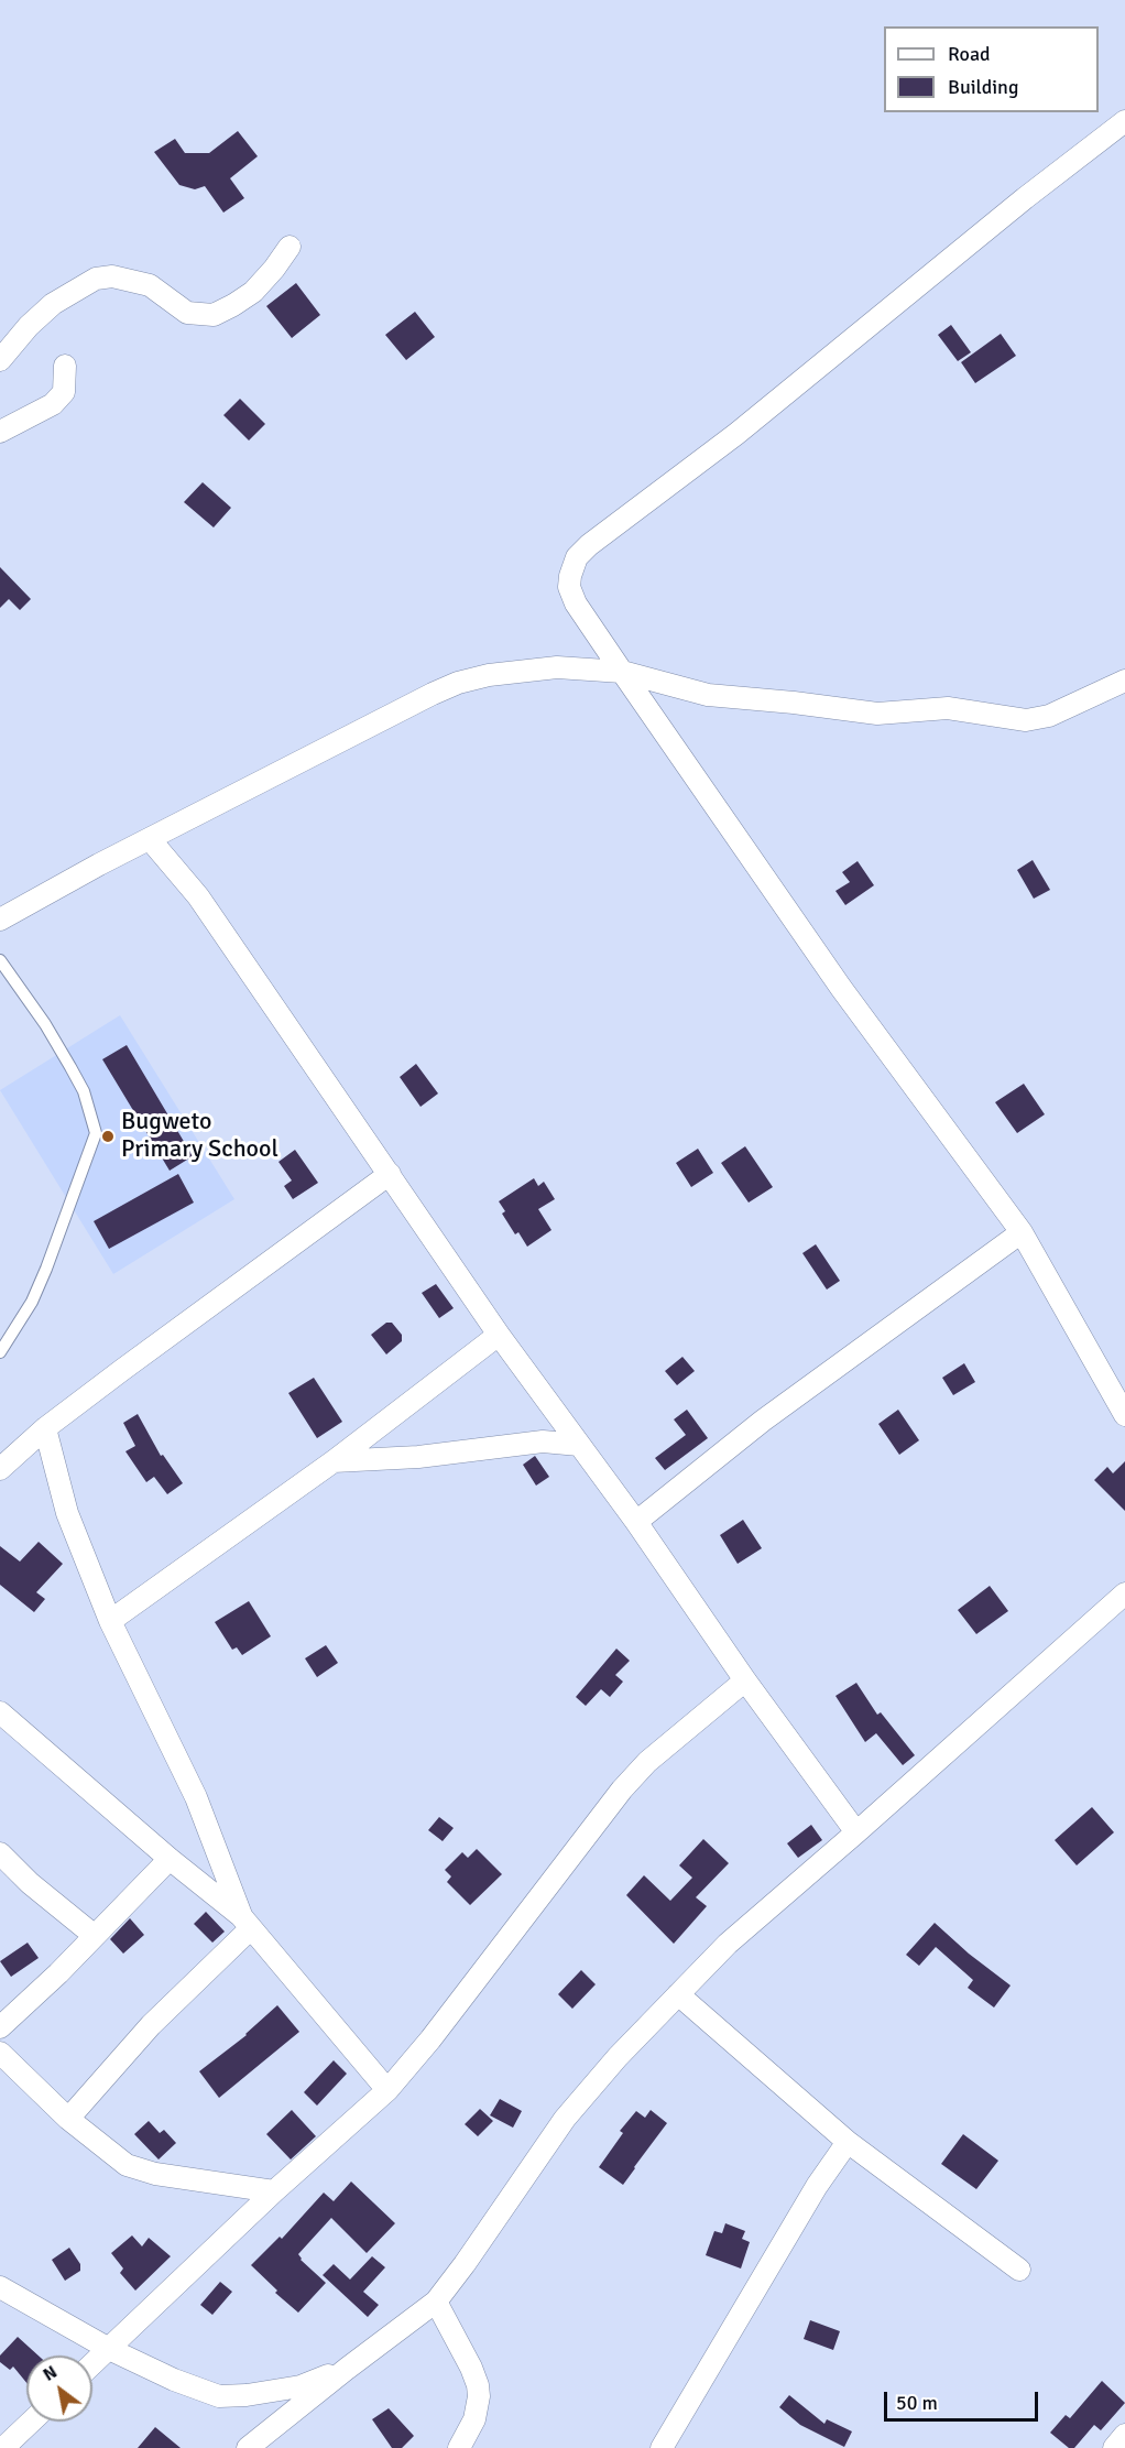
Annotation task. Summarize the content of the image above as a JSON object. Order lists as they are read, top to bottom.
{
  "places": ["Bugweto Primary School"],
  "legend": ["Road", "Building"],
  "scale_bar": "50 m",
  "north": "top left"
}
